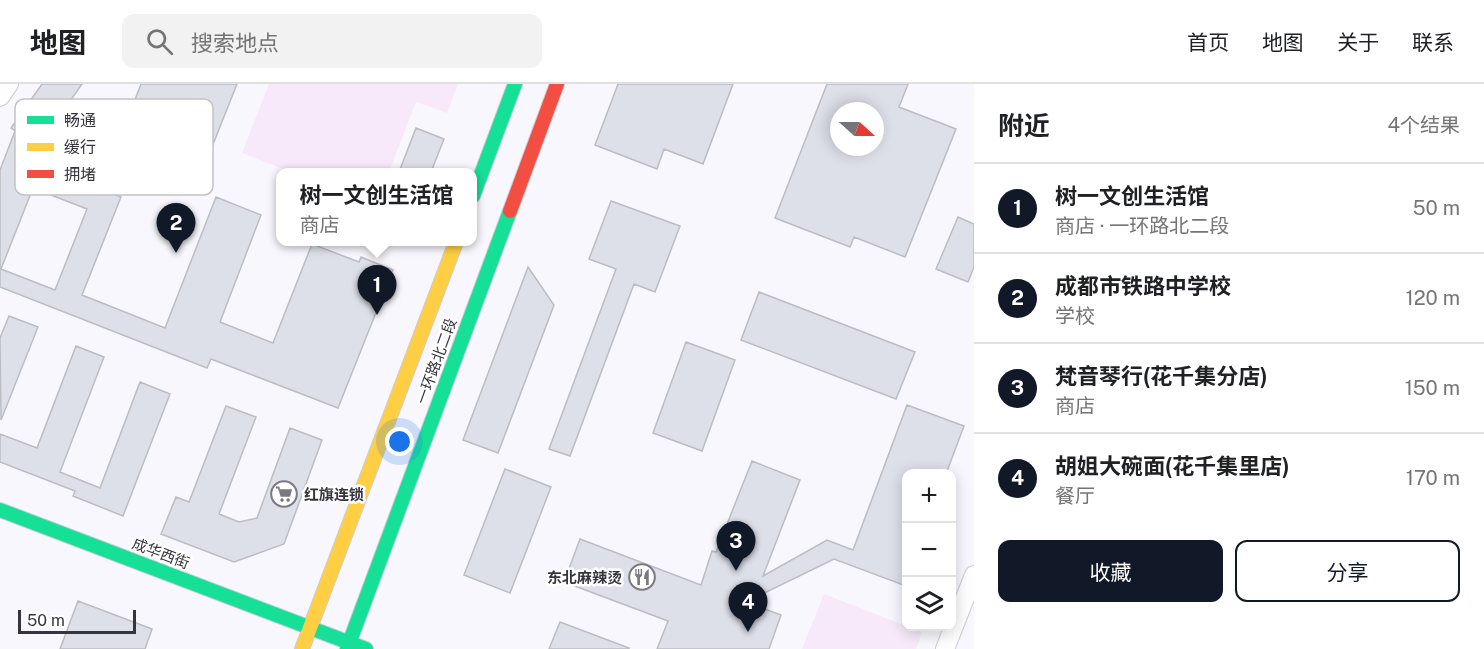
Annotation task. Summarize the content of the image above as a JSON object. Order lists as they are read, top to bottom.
{
  "streets": {
    "main road": ["一环路北二段", "成华西街"]
  },
  "crossings": [
    ["一环路北二段", "成华西街"]
  ],
  "places": {
    "supermarket": ["红旗连锁"],
    "restaurant": ["东北麻辣烫"]
  },
  "legend": ["畅通", "缓行", "拥堵"],
  "scale_bar": "50 m",
  "north": "right",
  "page": {
    "header": "地图",
    "search": "搜索地点",
    "nav": [
      "首页",
      "地图",
      "关于",
      "联系"
    ],
    "heading": ["附近", "4个结果"],
    "list": [
      {
        "mark": "1",
        "name": "树一文创生活馆",
        "note": "商店 · 一环路北二段",
        "value": "50 m"
      },
      {
        "mark": "2",
        "name": "成都市铁路中学校",
        "note": "学校",
        "value": "120 m"
      },
      {
        "mark": "3",
        "name": "梵音琴行(花千集分店)",
        "note": "商店",
        "value": "150 m"
      },
      {
        "mark": "4",
        "name": "胡姐大碗面(花千集里店)",
        "note": "餐厅",
        "value": "170 m"
      }
    ],
    "popup": ["树一文创生活馆", "商店"],
    "pins": [
      "2",
      "1",
      "3",
      "4"
    ],
    "map_buttons": ["+", "−"],
    "buttons": ["收藏", "分享"],
    "scale": "50 m"
  }
}
